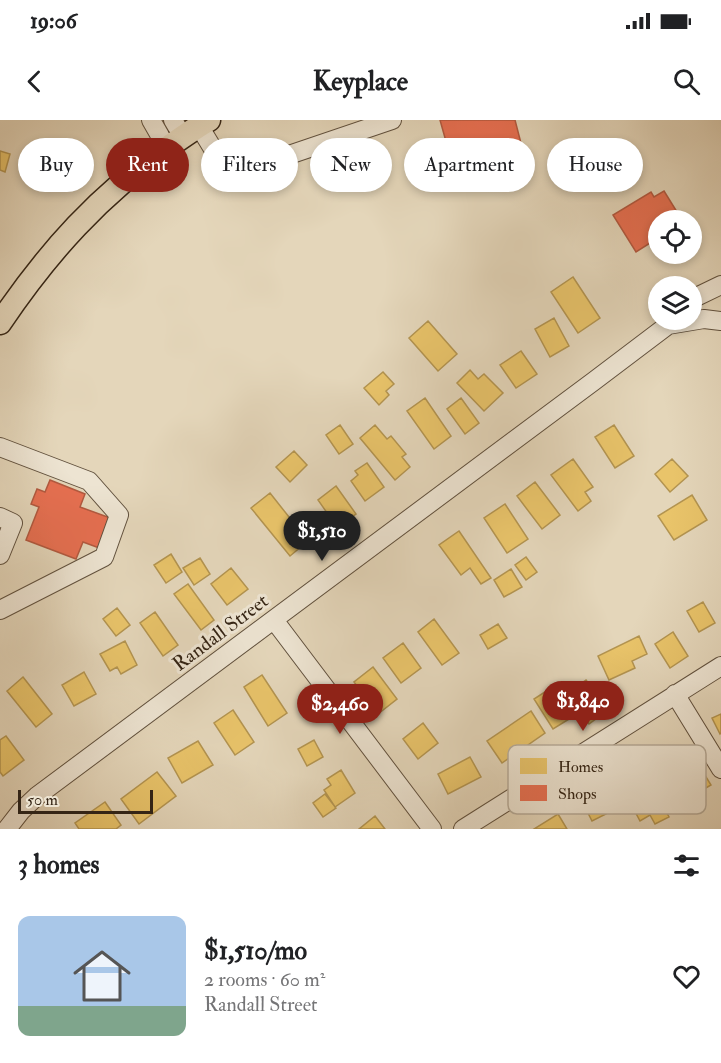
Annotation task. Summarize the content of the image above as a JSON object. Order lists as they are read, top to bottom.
{
  "streets": {
    "street": ["Randall Street"]
  },
  "legend": ["Homes", "Shops"],
  "scale_bar": "50 m",
  "page": {
    "status": "19:06",
    "header": "Keyplace",
    "chip": [
      "Buy",
      "Rent",
      "Filters",
      "New",
      "Apartment",
      "House"
    ],
    "price": ["$1,510", "$1,840", "$2,460"],
    "scale": "50 m",
    "heading": "3 homes",
    "list": [
      {
        "name": "$1,510/mo",
        "note": "2 rooms · 60 m² · Randall Street"
      }
    ]
  }
}
